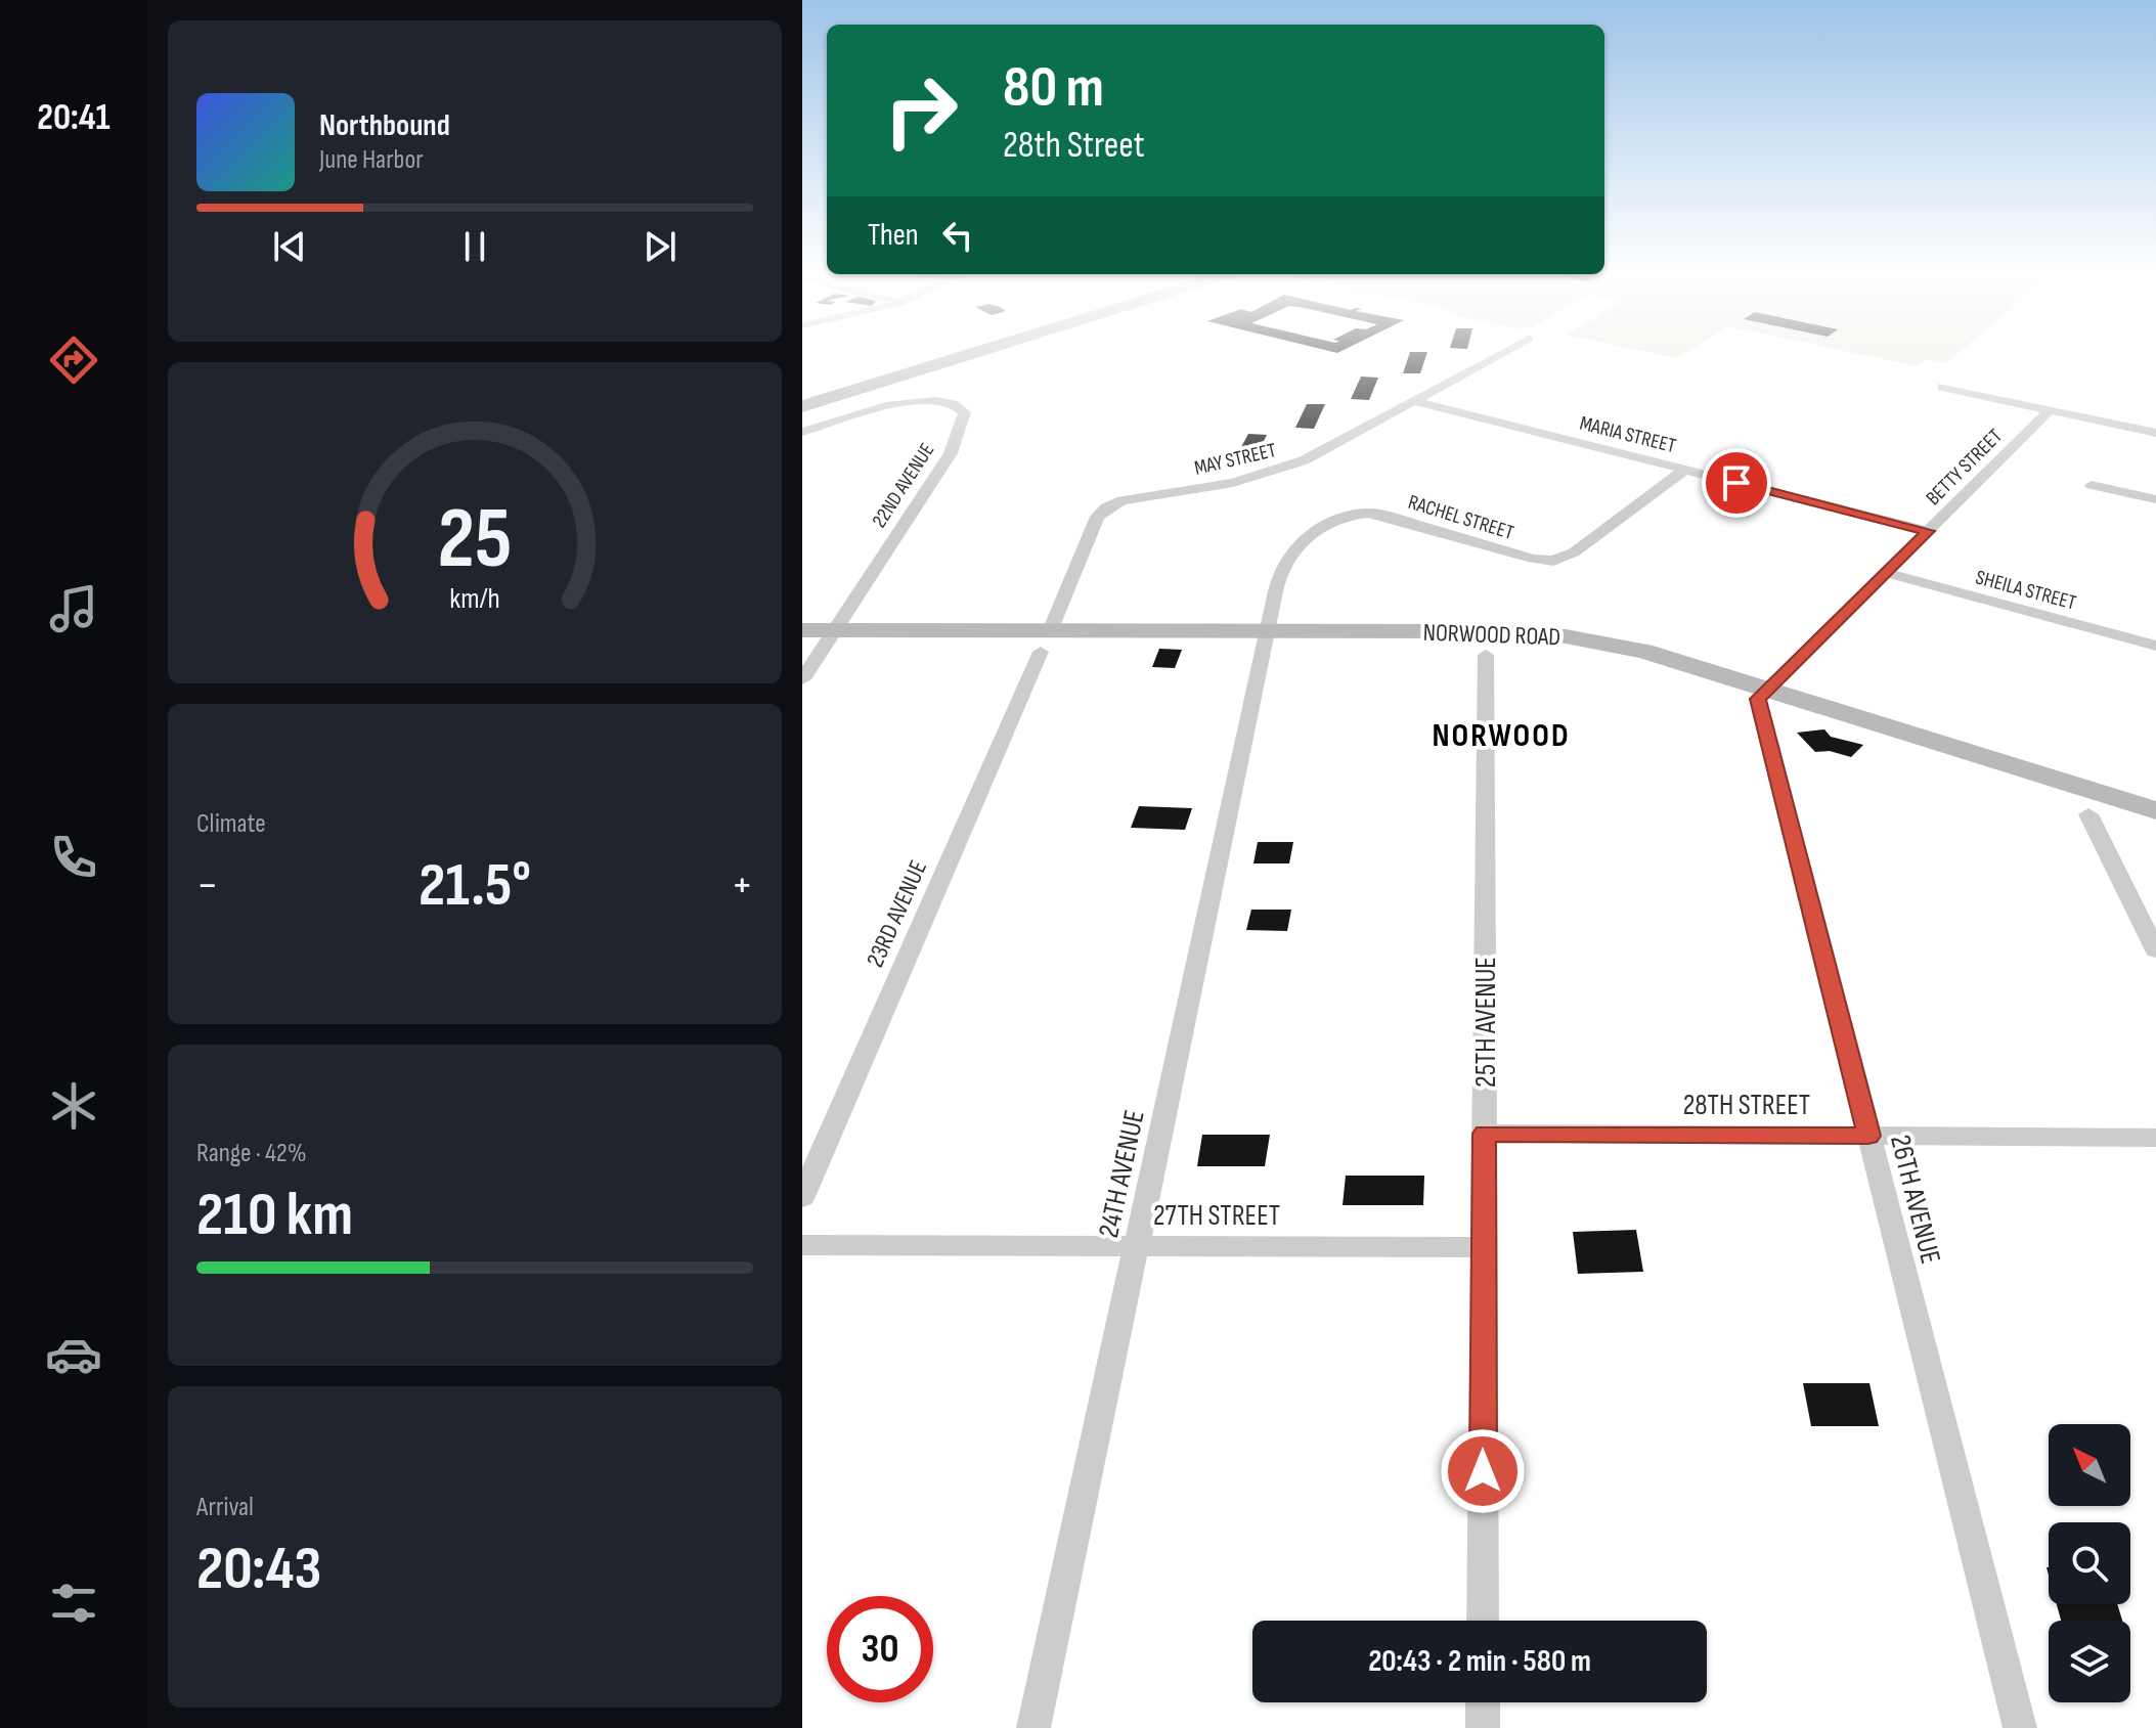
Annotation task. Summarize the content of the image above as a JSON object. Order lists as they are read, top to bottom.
{
  "streets": {
    "main road": ["NORWOOD ROAD"],
    "street": [
      "MARIA STREET",
      "MAY STREET",
      "BETTY STREET",
      "22ND AVENUE",
      "RACHEL STREET",
      "SHEILA STREET",
      "23RD AVENUE",
      "25TH AVENUE",
      "28TH STREET",
      "24TH AVENUE",
      "26TH AVENUE",
      "27TH STREET"
    ]
  },
  "crossings": [
    ["MARIA STREET", "MAY STREET"],
    ["MARIA STREET", "BETTY STREET"],
    ["MARIA STREET", "RACHEL STREET"],
    ["MAY STREET", "NORWOOD ROAD"],
    ["MAY STREET", "23RD AVENUE"],
    ["BETTY STREET", "SHEILA STREET"],
    ["BETTY STREET", "NORWOOD ROAD"],
    ["BETTY STREET", "26TH AVENUE"],
    ["22ND AVENUE", "NORWOOD ROAD"],
    ["RACHEL STREET", "NORWOOD ROAD"],
    ["RACHEL STREET", "24TH AVENUE"],
    ["NORWOOD ROAD", "23RD AVENUE"],
    ["NORWOOD ROAD", "24TH AVENUE"],
    ["NORWOOD ROAD", "26TH AVENUE"],
    ["25TH AVENUE", "28TH STREET"],
    ["25TH AVENUE", "27TH STREET"],
    ["28TH STREET", "26TH AVENUE"],
    ["24TH AVENUE", "27TH STREET"]
  ],
  "districts": ["NORWOOD"],
  "north": "top left",
  "page": {
    "tabs": "20:41",
    "turn": ["80 m", "28th Street"],
    "song": ["Northbound", "June Harbor"],
    "then": "Then",
    "tile": [
      "Climate",
      ["Range · 42%", "210 km"],
      ["Arrival", "20:43"]
    ],
    "heat": ["−", "21.5°", "+"],
    "limit": "30",
    "trip": "20:43 · 2 min · 580 m",
    "gauge": ["25", "km/h"]
  }
}
